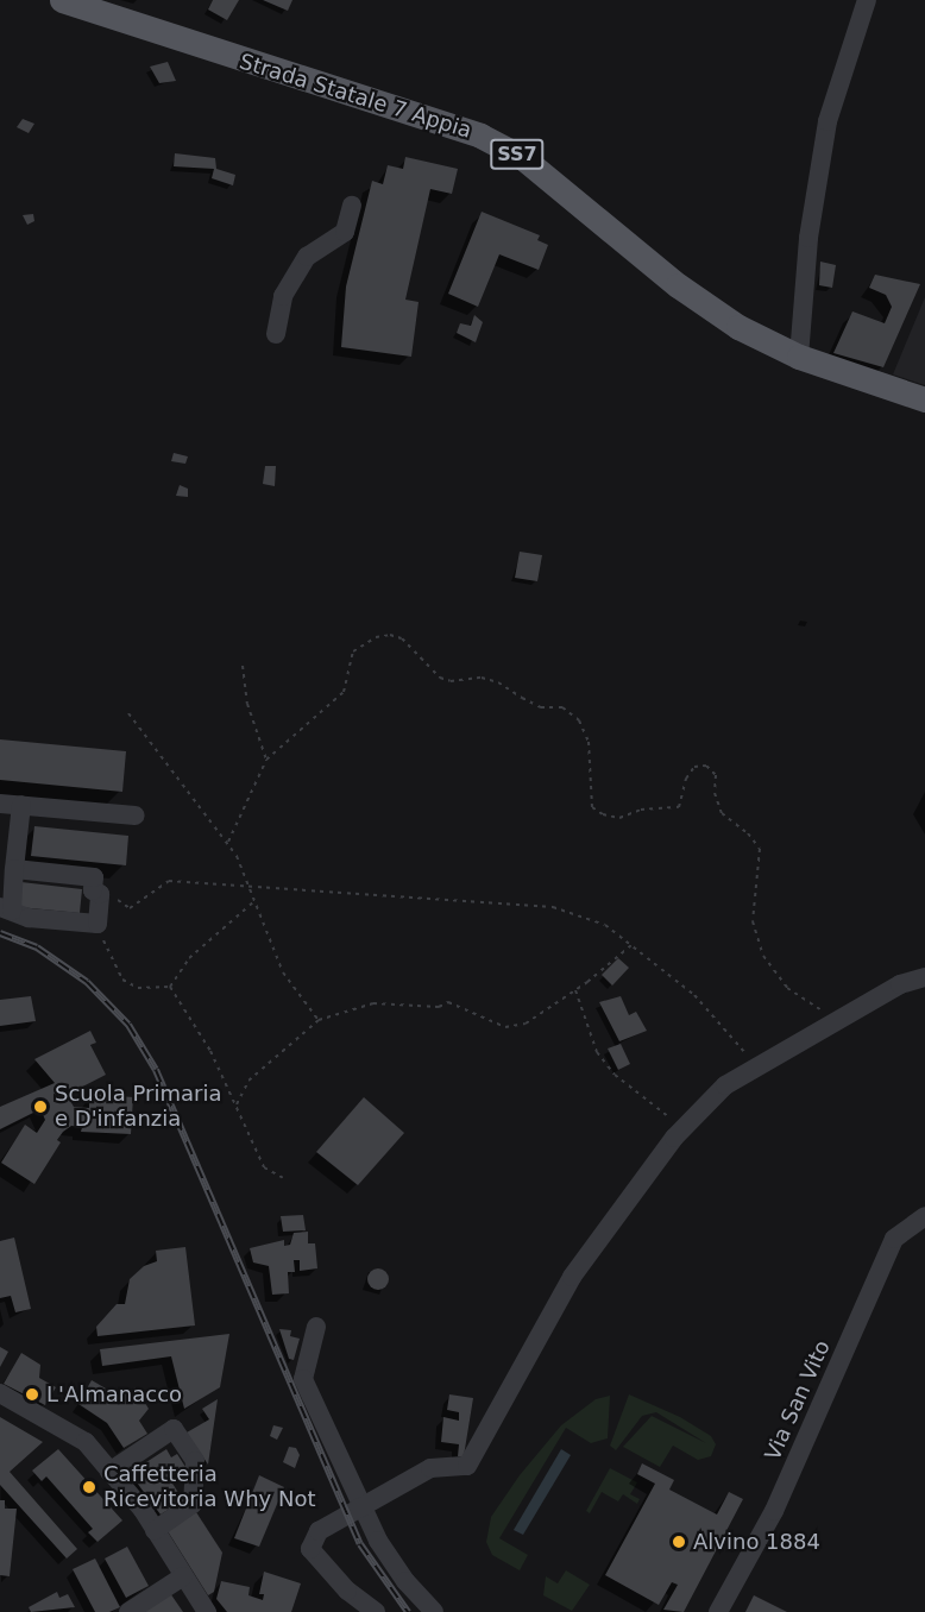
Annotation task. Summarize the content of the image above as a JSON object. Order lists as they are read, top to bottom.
{
  "streets": {
    "main road": ["Strada Statale 7 Appia", "SS7"],
    "street": ["Via San Vito"]
  },
  "places": [
    "Scuola Primaria e D'infanzia",
    "L'Almanacco",
    "Caffetteria Ricevitoria Why Not",
    "Alvino 1884"
  ]
}
